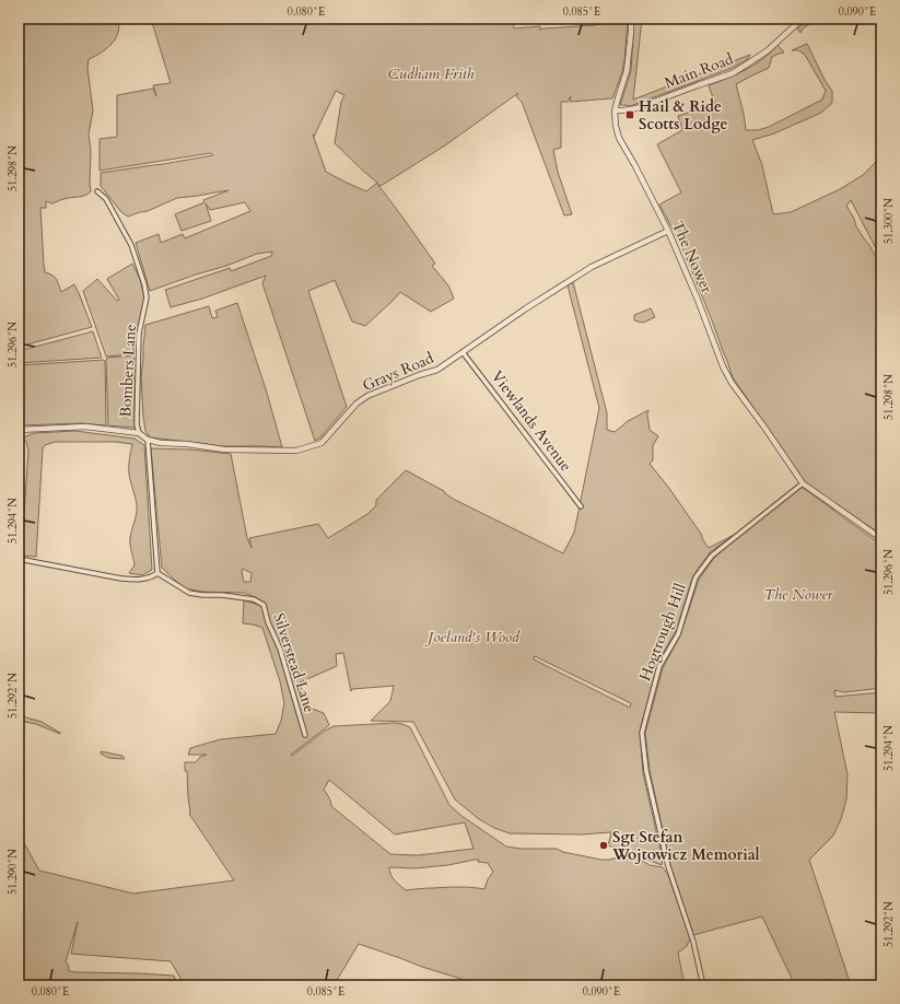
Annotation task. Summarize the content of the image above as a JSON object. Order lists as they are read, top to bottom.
{
  "streets": {
    "street": [
      "Main Road",
      "The Nower",
      "Bombers Lane",
      "Grays Road",
      "Viewlands Avenue",
      "Hogtrough Hill",
      "Silverstead Lane"
    ]
  },
  "crossings": [
    ["Main Road", "The Nower"],
    ["The Nower", "Grays Road"],
    ["The Nower", "Hogtrough Hill"],
    ["Bombers Lane", "Grays Road"],
    ["Grays Road", "Viewlands Avenue"]
  ],
  "parks": ["Cudham Frith", "The Nower", "Joeland's Wood"],
  "places": {
    "transit": ["Hail & Ride Scotts Lodge"],
    "other": ["Sgt Stefan Wojtowicz Memorial"]
  },
  "coordinates": [
    "0.080°E",
    "0.085°E",
    "0.090°E",
    "51.298°N",
    "51.300°N",
    "51.296°N",
    "51.294°N",
    "51.292°N",
    "51.290°N"
  ]
}
